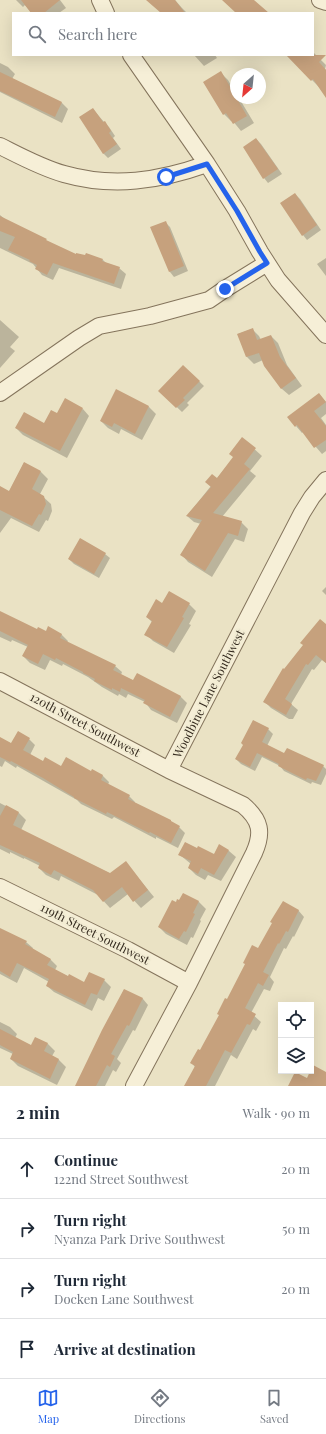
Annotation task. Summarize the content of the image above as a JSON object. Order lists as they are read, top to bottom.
{
  "streets": {
    "street": ["Woodbine Lane Southwest", "120th Street Southwest", "119th Street Southwest"]
  },
  "crossings": [
    ["Woodbine Lane Southwest", "120th Street Southwest"],
    ["Woodbine Lane Southwest", "119th Street Southwest"]
  ],
  "north": "bottom left",
  "page": {
    "search": "Search here",
    "heading": ["2 min", "Walk · 90 m"],
    "list": [
      ["Continue", "122nd Street Southwest", "20 m"],
      ["Turn right", "Nyanza Park Drive Southwest", "50 m"],
      ["Turn right", "Docken Lane Southwest", "20 m"],
      "Arrive at destination"
    ],
    "nav": ["Map", "Directions", "Saved"]
  }
}
